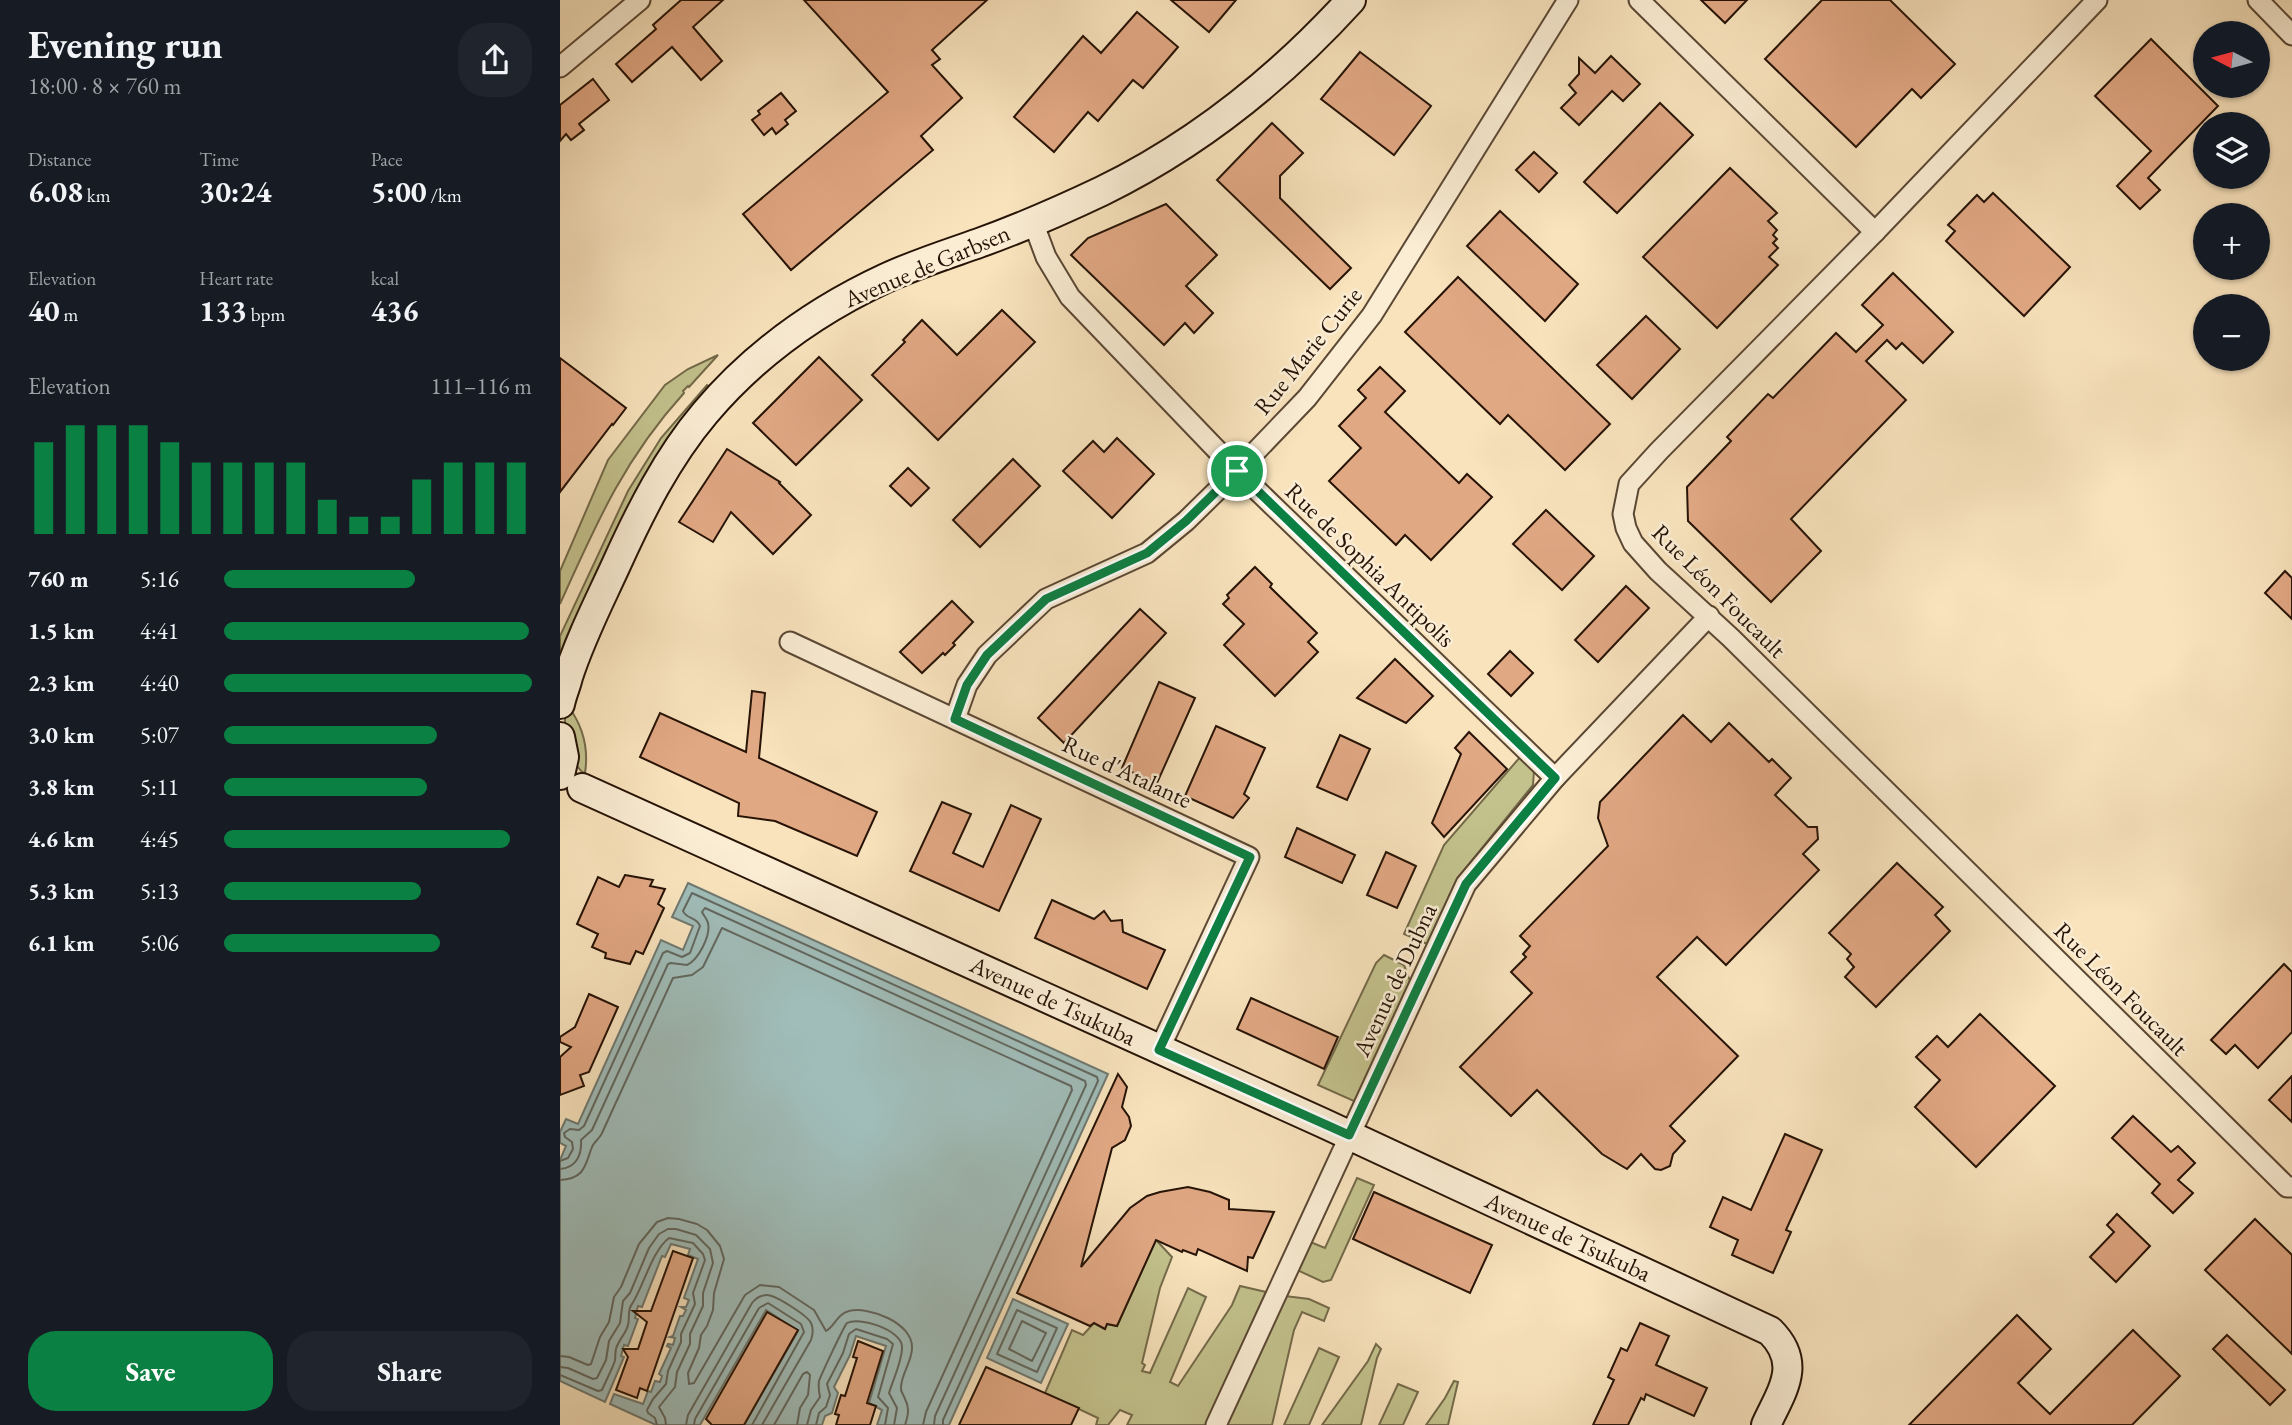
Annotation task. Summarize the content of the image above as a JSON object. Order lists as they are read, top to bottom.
{
  "streets": {
    "street": [
      "Avenue de Garbsen",
      "Rue Marie Curie",
      "Rue de Sophia Antipolis",
      "Rue Léon Foucault",
      "Rue d'Atalante",
      "Avenue de Dubna",
      "Avenue de Tsukuba"
    ]
  },
  "crossings": [
    ["Avenue de Garbsen", "Rue de Sophia Antipolis"],
    ["Rue Marie Curie", "Rue de Sophia Antipolis"],
    ["Rue Marie Curie", "Rue d'Atalante"],
    ["Rue de Sophia Antipolis", "Avenue de Dubna"],
    ["Rue Léon Foucault", "Avenue de Dubna"],
    ["Rue d'Atalante", "Avenue de Tsukuba"],
    ["Avenue de Dubna", "Avenue de Tsukuba"]
  ],
  "north": "left",
  "page": {
    "heading": ["Evening run", "18:00 · 8 × 760 m"],
    "map_buttons": ["+", "−"],
    "stats": [
      ["Distance", "6.08 km"],
      ["Time", "30:24"],
      ["Pace", "5:00 /km"],
      ["Elevation", "40 m"],
      ["Heart rate", "133 bpm"],
      ["kcal", "436"]
    ],
    "chart": ["Elevation", "111–116 m"],
    "list": [
      {
        "name": "760 m",
        "note": "5:16"
      },
      {
        "name": "1.5 km",
        "note": "4:41"
      },
      {
        "name": "2.3 km",
        "note": "4:40"
      },
      {
        "name": "3.0 km",
        "note": "5:07"
      },
      {
        "name": "3.8 km",
        "note": "5:11"
      },
      {
        "name": "4.6 km",
        "note": "4:45"
      },
      {
        "name": "5.3 km",
        "note": "5:13"
      },
      {
        "name": "6.1 km",
        "note": "5:06"
      }
    ],
    "buttons": ["Save", "Share"]
  }
}
